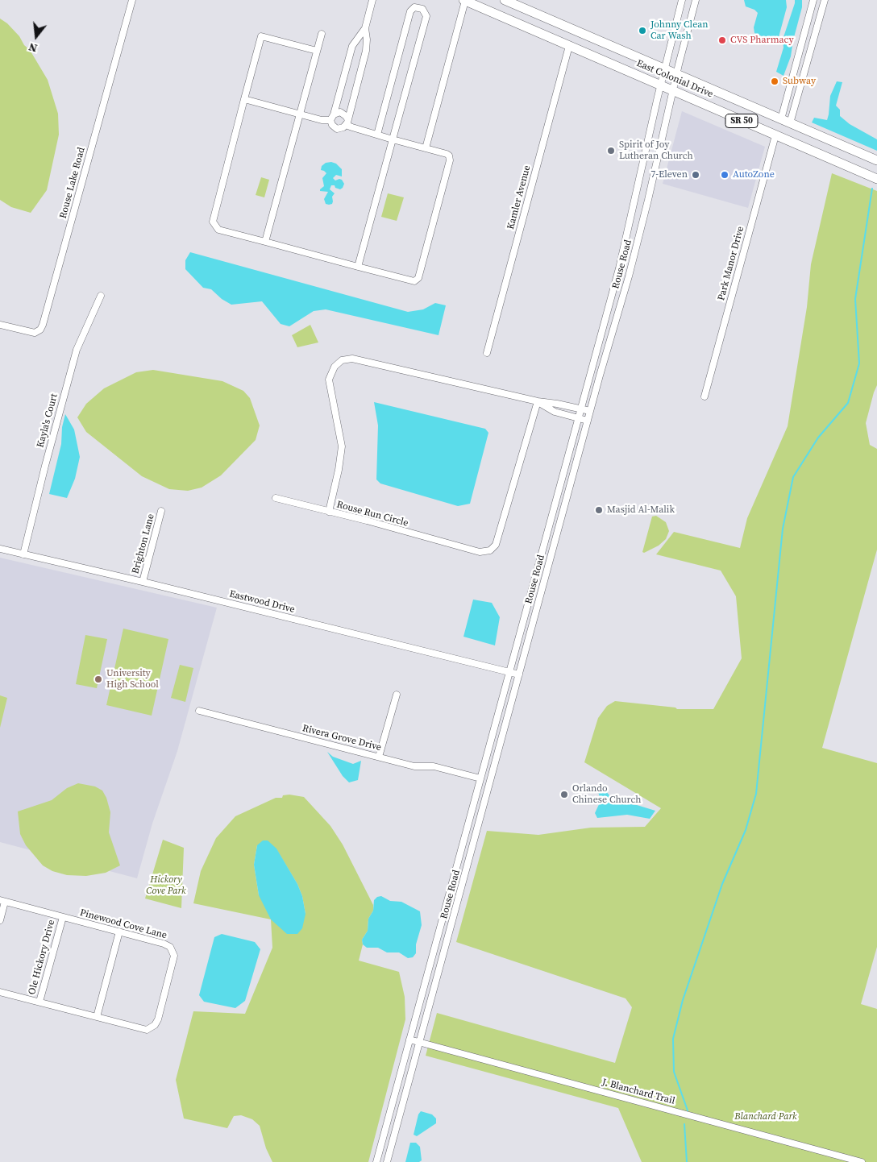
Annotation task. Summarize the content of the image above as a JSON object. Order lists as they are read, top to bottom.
{
  "streets": {
    "highway": ["East Colonial Drive", "SR 50"],
    "street": [
      "Rouse Lake Road",
      "Kamler Avenue",
      "Park Manor Drive",
      "Rouse Road",
      "Kayla's Court",
      "Rouse Run Circle",
      "Brighton Lane",
      "Eastwood Drive",
      "Rivera Grove Drive",
      "Pinewood Cove Lane",
      "Ole Hickory Drive",
      "J. Blanchard Trail"
    ]
  },
  "crossings": [
    ["East Colonial Drive", "Kamler Avenue"],
    ["East Colonial Drive", "Park Manor Drive"],
    ["East Colonial Drive", "Rouse Road"],
    ["Rouse Road", "Rouse Run Circle"],
    ["Rouse Road", "Eastwood Drive"],
    ["Rouse Road", "Rivera Grove Drive"],
    ["Rouse Road", "J. Blanchard Trail"],
    ["Kayla's Court", "Eastwood Drive"],
    ["Brighton Lane", "Eastwood Drive"],
    ["Pinewood Cove Lane", "Ole Hickory Drive"]
  ],
  "parks": ["Hickory Cove Park", "Blanchard Park"],
  "places": [
    "Johnny Clean Car Wash",
    "CVS Pharmacy",
    "Subway",
    "Spirit of Joy Lutheran Church",
    "7-Eleven",
    "AutoZone",
    "Masjid Al-Malik",
    "University High School",
    "Orlando Chinese Church"
  ],
  "north": "bottom"
}
